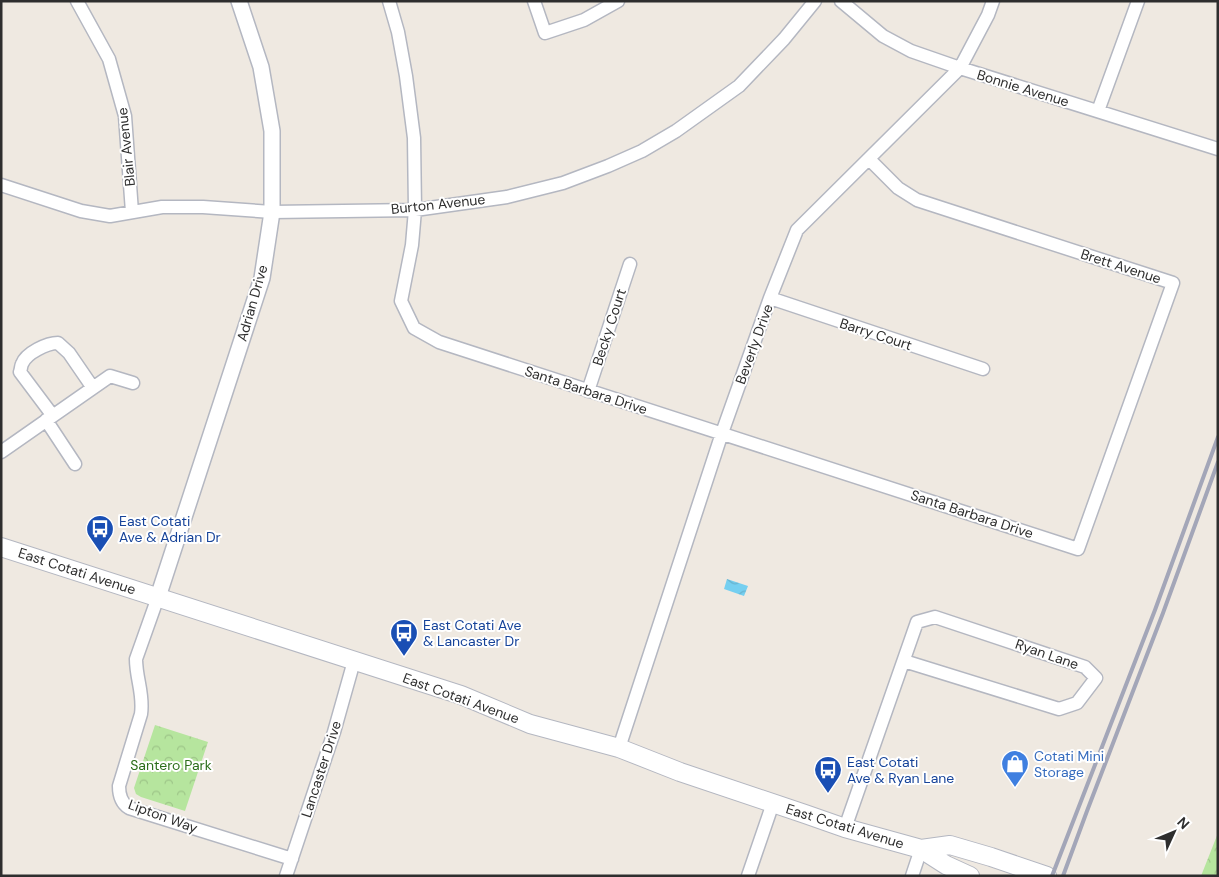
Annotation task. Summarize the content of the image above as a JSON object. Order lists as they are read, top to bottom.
{
  "streets": {
    "main road": ["East Cotati Avenue"],
    "street": [
      "Bonnie Avenue",
      "Blair Avenue",
      "Burton Avenue",
      "Brett Avenue",
      "Adrian Drive",
      "Becky Court",
      "Barry Court",
      "Beverly Drive",
      "Santa Barbara Drive",
      "Ryan Lane",
      "Lancaster Drive",
      "Lipton Way"
    ]
  },
  "crossings": [
    ["Bonnie Avenue", "Beverly Drive"],
    ["Blair Avenue", "Burton Avenue"],
    ["Burton Avenue", "Adrian Drive"],
    ["Burton Avenue", "Santa Barbara Drive"],
    ["Brett Avenue", "Beverly Drive"],
    ["Brett Avenue", "Santa Barbara Drive"],
    ["Adrian Drive", "East Cotati Avenue"],
    ["Adrian Drive", "Lipton Way"],
    ["Becky Court", "Santa Barbara Drive"],
    ["Barry Court", "Beverly Drive"],
    ["Beverly Drive", "Santa Barbara Drive"],
    ["Beverly Drive", "East Cotati Avenue"],
    ["East Cotati Avenue", "Ryan Lane"],
    ["East Cotati Avenue", "Lancaster Drive"],
    ["East Cotati Avenue", "Lipton Way"],
    ["Lancaster Drive", "Lipton Way"]
  ],
  "parks": ["Santero Park"],
  "places": {
    "bus stop": ["East Cotati Ave & Adrian Dr", "East Cotati Ave & Lancaster Dr", "East Cotati Ave & Ryan Lane"],
    "shop": ["Cotati Mini Storage"]
  },
  "north": "top right"
}
